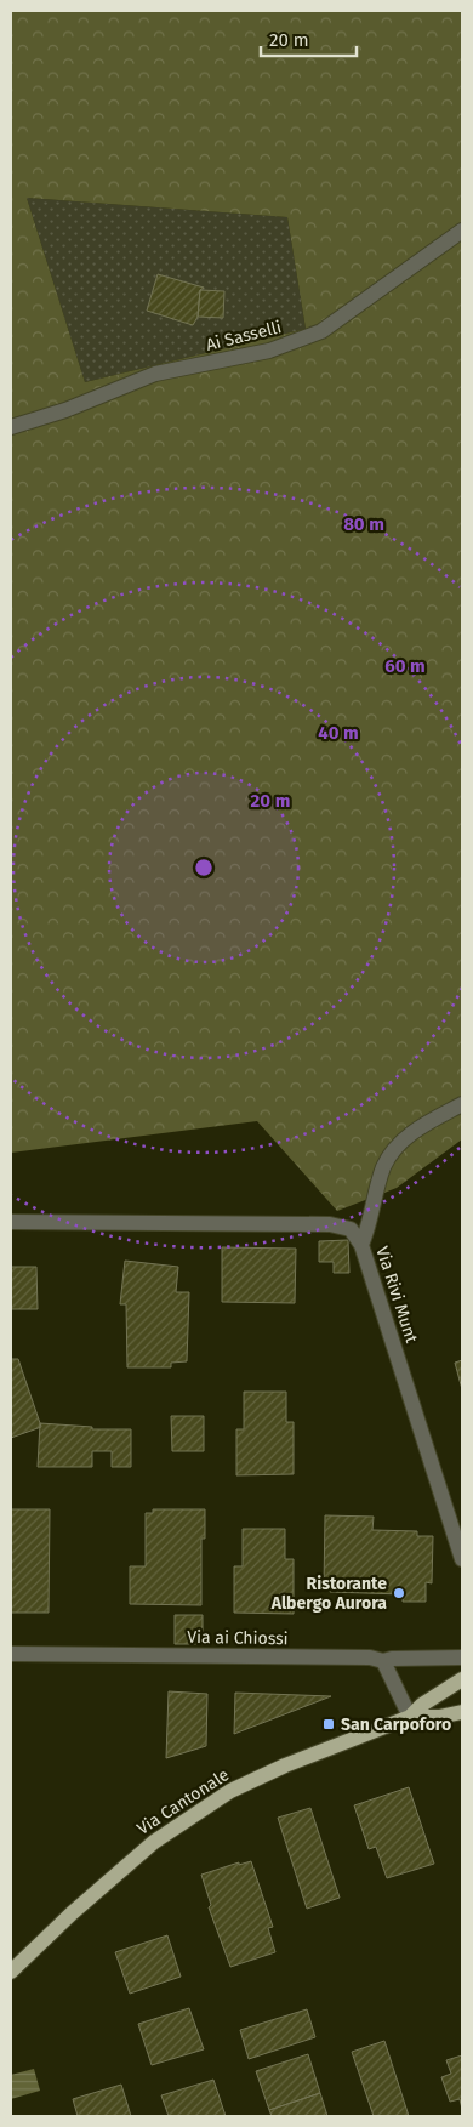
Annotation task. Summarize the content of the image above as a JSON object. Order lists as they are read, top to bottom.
{
  "streets": {
    "main road": ["Via Cantonale"],
    "street": ["Ai Sasselli", "Via Rivi Munt", "Via ai Chiossi"]
  },
  "places": {
    "other": ["Ristorante Albergo Aurora"],
    "transit": ["San Carpoforo"]
  },
  "scale_bar": "20 m",
  "rings": [
    "80 m",
    "60 m",
    "40 m",
    "20 m"
  ]
}
